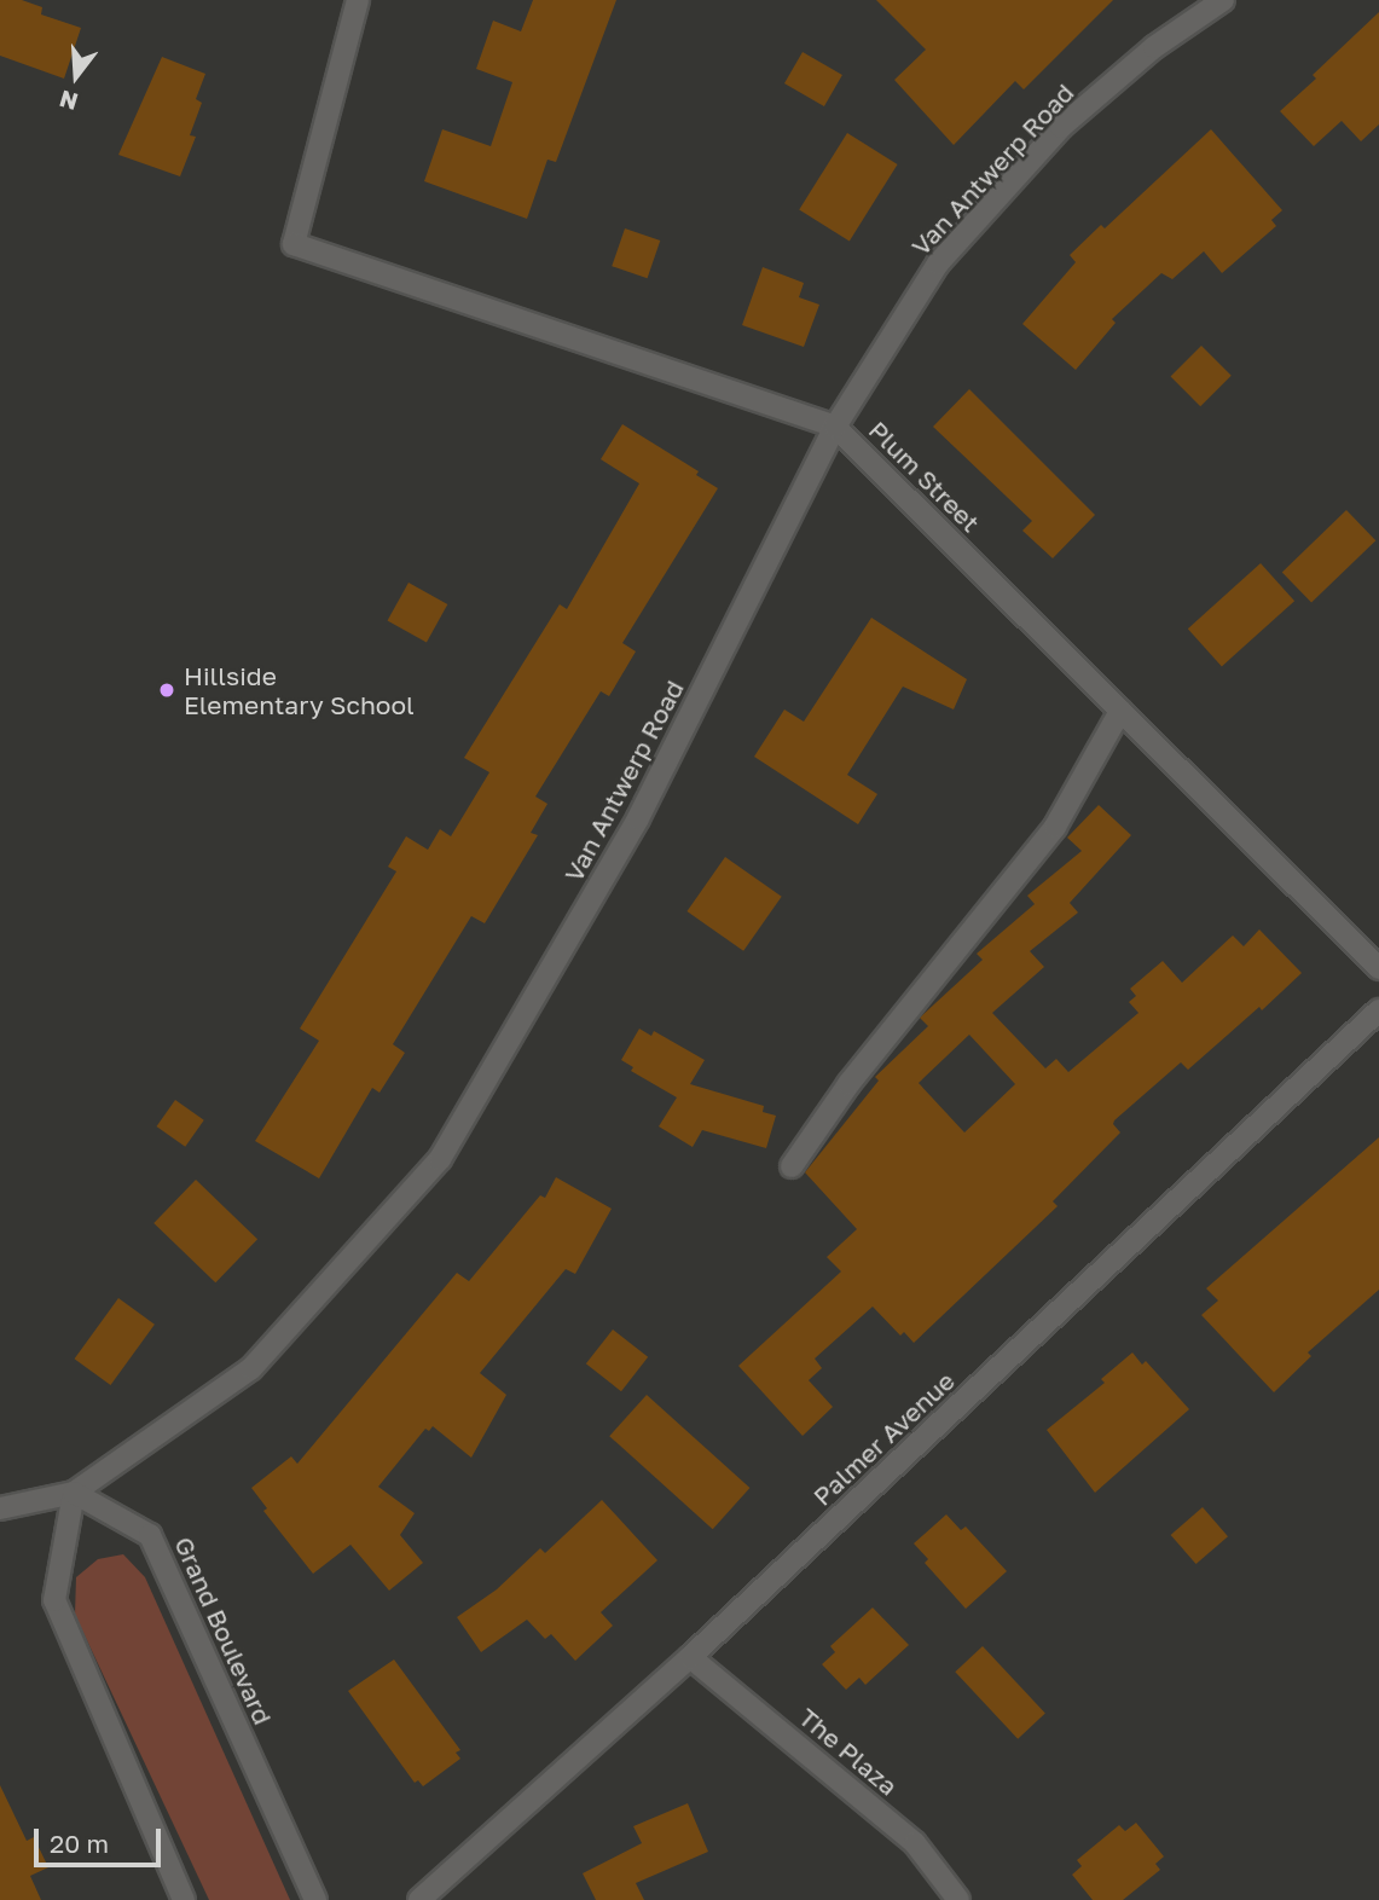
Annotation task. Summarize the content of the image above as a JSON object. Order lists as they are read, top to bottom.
{
  "streets": {
    "street": [
      "Van Antwerp Road",
      "Plum Street",
      "Palmer Avenue",
      "Grand Boulevard",
      "The Plaza"
    ]
  },
  "crossings": [
    ["Van Antwerp Road", "Plum Street"],
    ["Van Antwerp Road", "Grand Boulevard"],
    ["Palmer Avenue", "The Plaza"]
  ],
  "places": ["Hillside Elementary School"],
  "scale_bar": "20 m",
  "north": "bottom"
}
